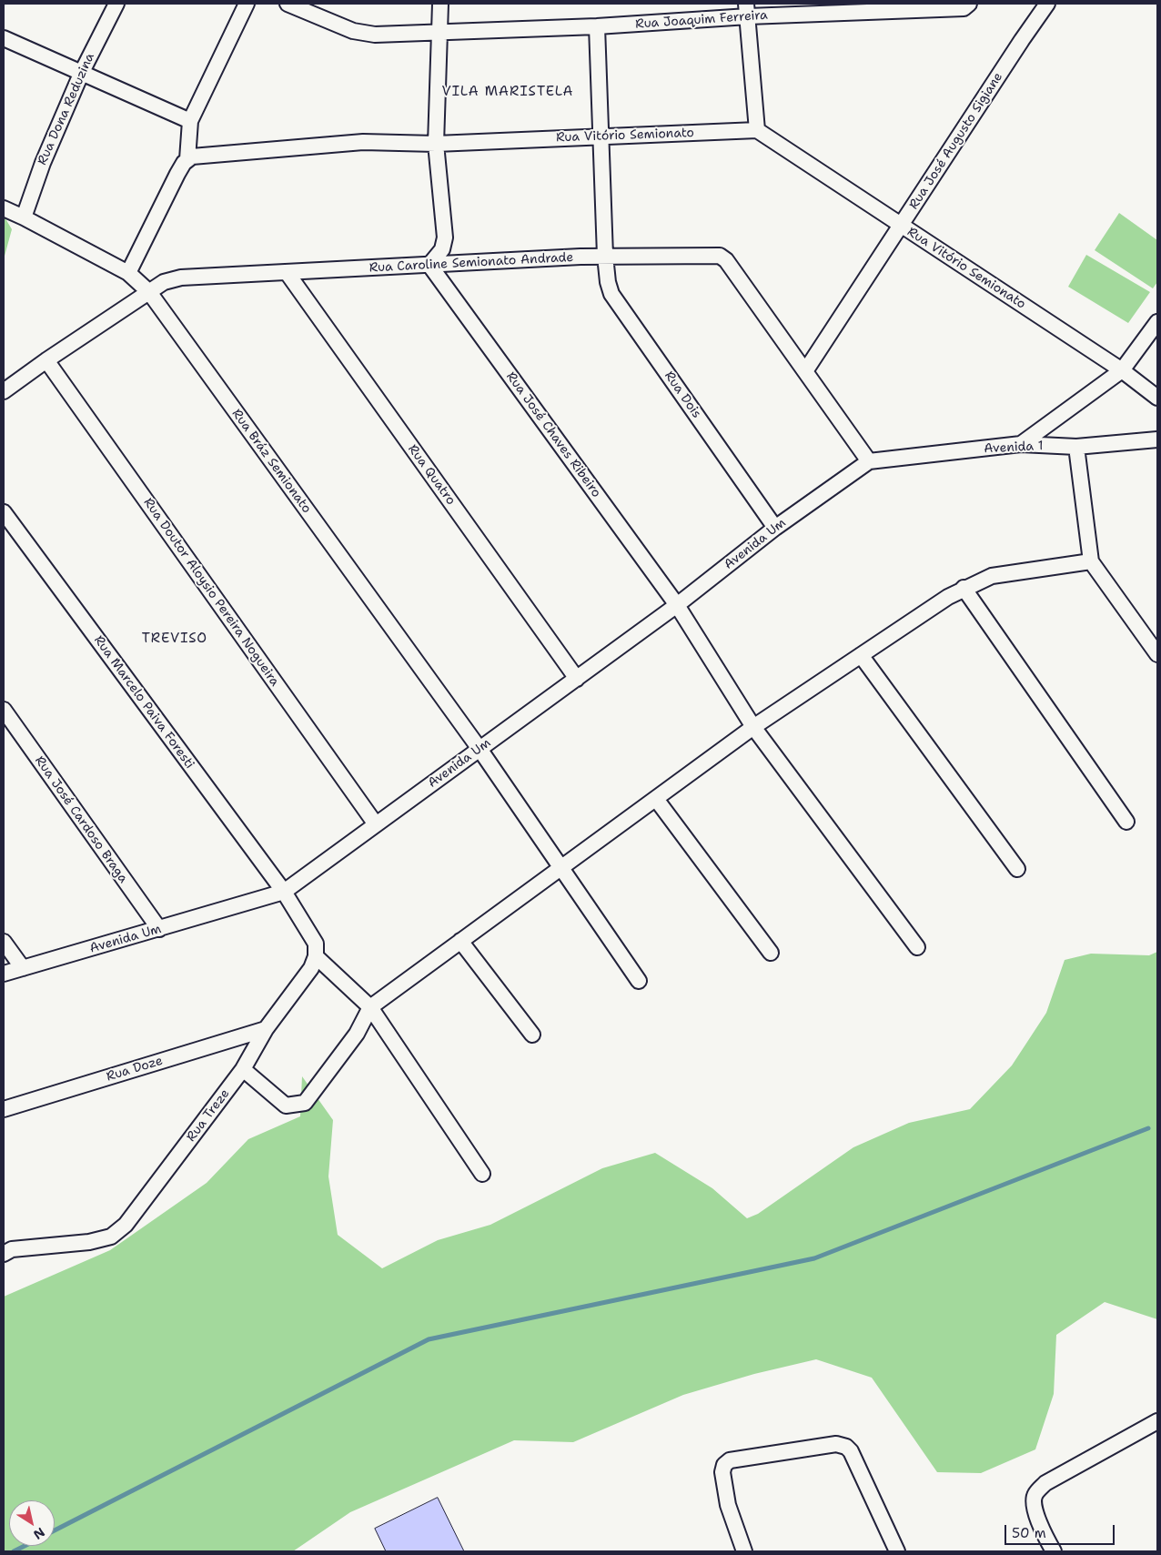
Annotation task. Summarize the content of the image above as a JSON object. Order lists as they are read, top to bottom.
{
  "streets": {
    "street": [
      "Rua Joaquim Ferreira",
      "Rua Dona Reduzina",
      "Rua Vitório Semionato",
      "Rua José Augusto Sigiane",
      "Rua Caroline Semionato Andrade",
      "Rua Dois",
      "Rua José Chaves Ribeiro",
      "Avenida 1",
      "Rua Bráz Semionato",
      "Rua Quatro",
      "Avenida Um",
      "Rua Doutor Aloysio Pereira Nogueira",
      "Rua Marcelo Paiva Foresti",
      "Rua José Cardoso Braga",
      "Rua Doze",
      "Rua Treze"
    ]
  },
  "crossings": [
    ["Rua Joaquim Ferreira", "Rua Dois"],
    ["Rua Dona Reduzina", "Rua Bráz Semionato"],
    ["Rua Vitório Semionato", "Rua José Augusto Sigiane"],
    ["Rua Vitório Semionato", "Rua Dois"],
    ["Rua José Augusto Sigiane", "Rua Caroline Semionato Andrade"],
    ["Rua Caroline Semionato Andrade", "Rua Dois"],
    ["Rua Caroline Semionato Andrade", "Rua José Chaves Ribeiro"],
    ["Rua Caroline Semionato Andrade", "Avenida 1"],
    ["Rua Caroline Semionato Andrade", "Rua Bráz Semionato"],
    ["Rua Caroline Semionato Andrade", "Rua Quatro"],
    ["Rua Caroline Semionato Andrade", "Avenida Um"],
    ["Rua Caroline Semionato Andrade", "Rua Doutor Aloysio Pereira Nogueira"],
    ["Rua Dois", "Avenida Um"],
    ["Rua José Chaves Ribeiro", "Avenida Um"],
    ["Avenida 1", "Avenida Um"],
    ["Rua Bráz Semionato", "Avenida Um"],
    ["Rua Quatro", "Avenida Um"],
    ["Avenida Um", "Rua Doutor Aloysio Pereira Nogueira"],
    ["Avenida Um", "Rua Marcelo Paiva Foresti"],
    ["Avenida Um", "Rua José Cardoso Braga"],
    ["Rua Doze", "Rua Treze"]
  ],
  "districts": ["VILA MARISTELA", "TREVISO"],
  "scale_bar": "50 m",
  "north": "bottom right"
}
